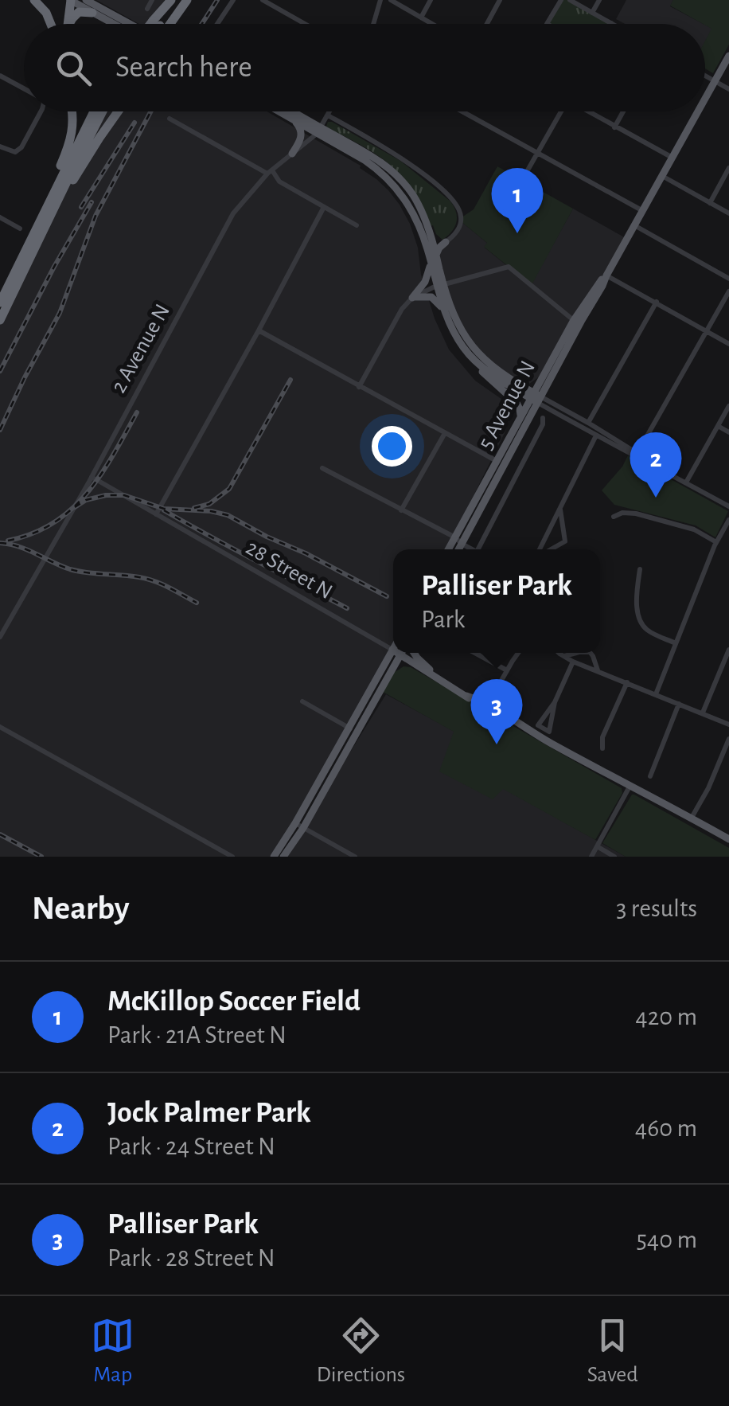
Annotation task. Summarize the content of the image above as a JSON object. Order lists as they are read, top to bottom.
{
  "streets": {
    "main road": ["5 Avenue N", "28 Street N"],
    "street": ["2 Avenue N"]
  },
  "crossings": [
    ["2 Avenue N", "28 Street N"]
  ],
  "page": {
    "search": "Search here",
    "pins": ["1", "2", "3"],
    "popup": ["Palliser Park", "Park"],
    "heading": ["Nearby", "3 results"],
    "list": [
      {
        "mark": "1",
        "name": "McKillop Soccer Field",
        "note": "Park · 21A Street N",
        "value": "420 m"
      },
      {
        "mark": "2",
        "name": "Jock Palmer Park",
        "note": "Park · 24 Street N",
        "value": "460 m"
      },
      {
        "mark": "3",
        "name": "Palliser Park",
        "note": "Park · 28 Street N",
        "value": "540 m"
      }
    ],
    "nav": ["Map", "Directions", "Saved"]
  }
}
